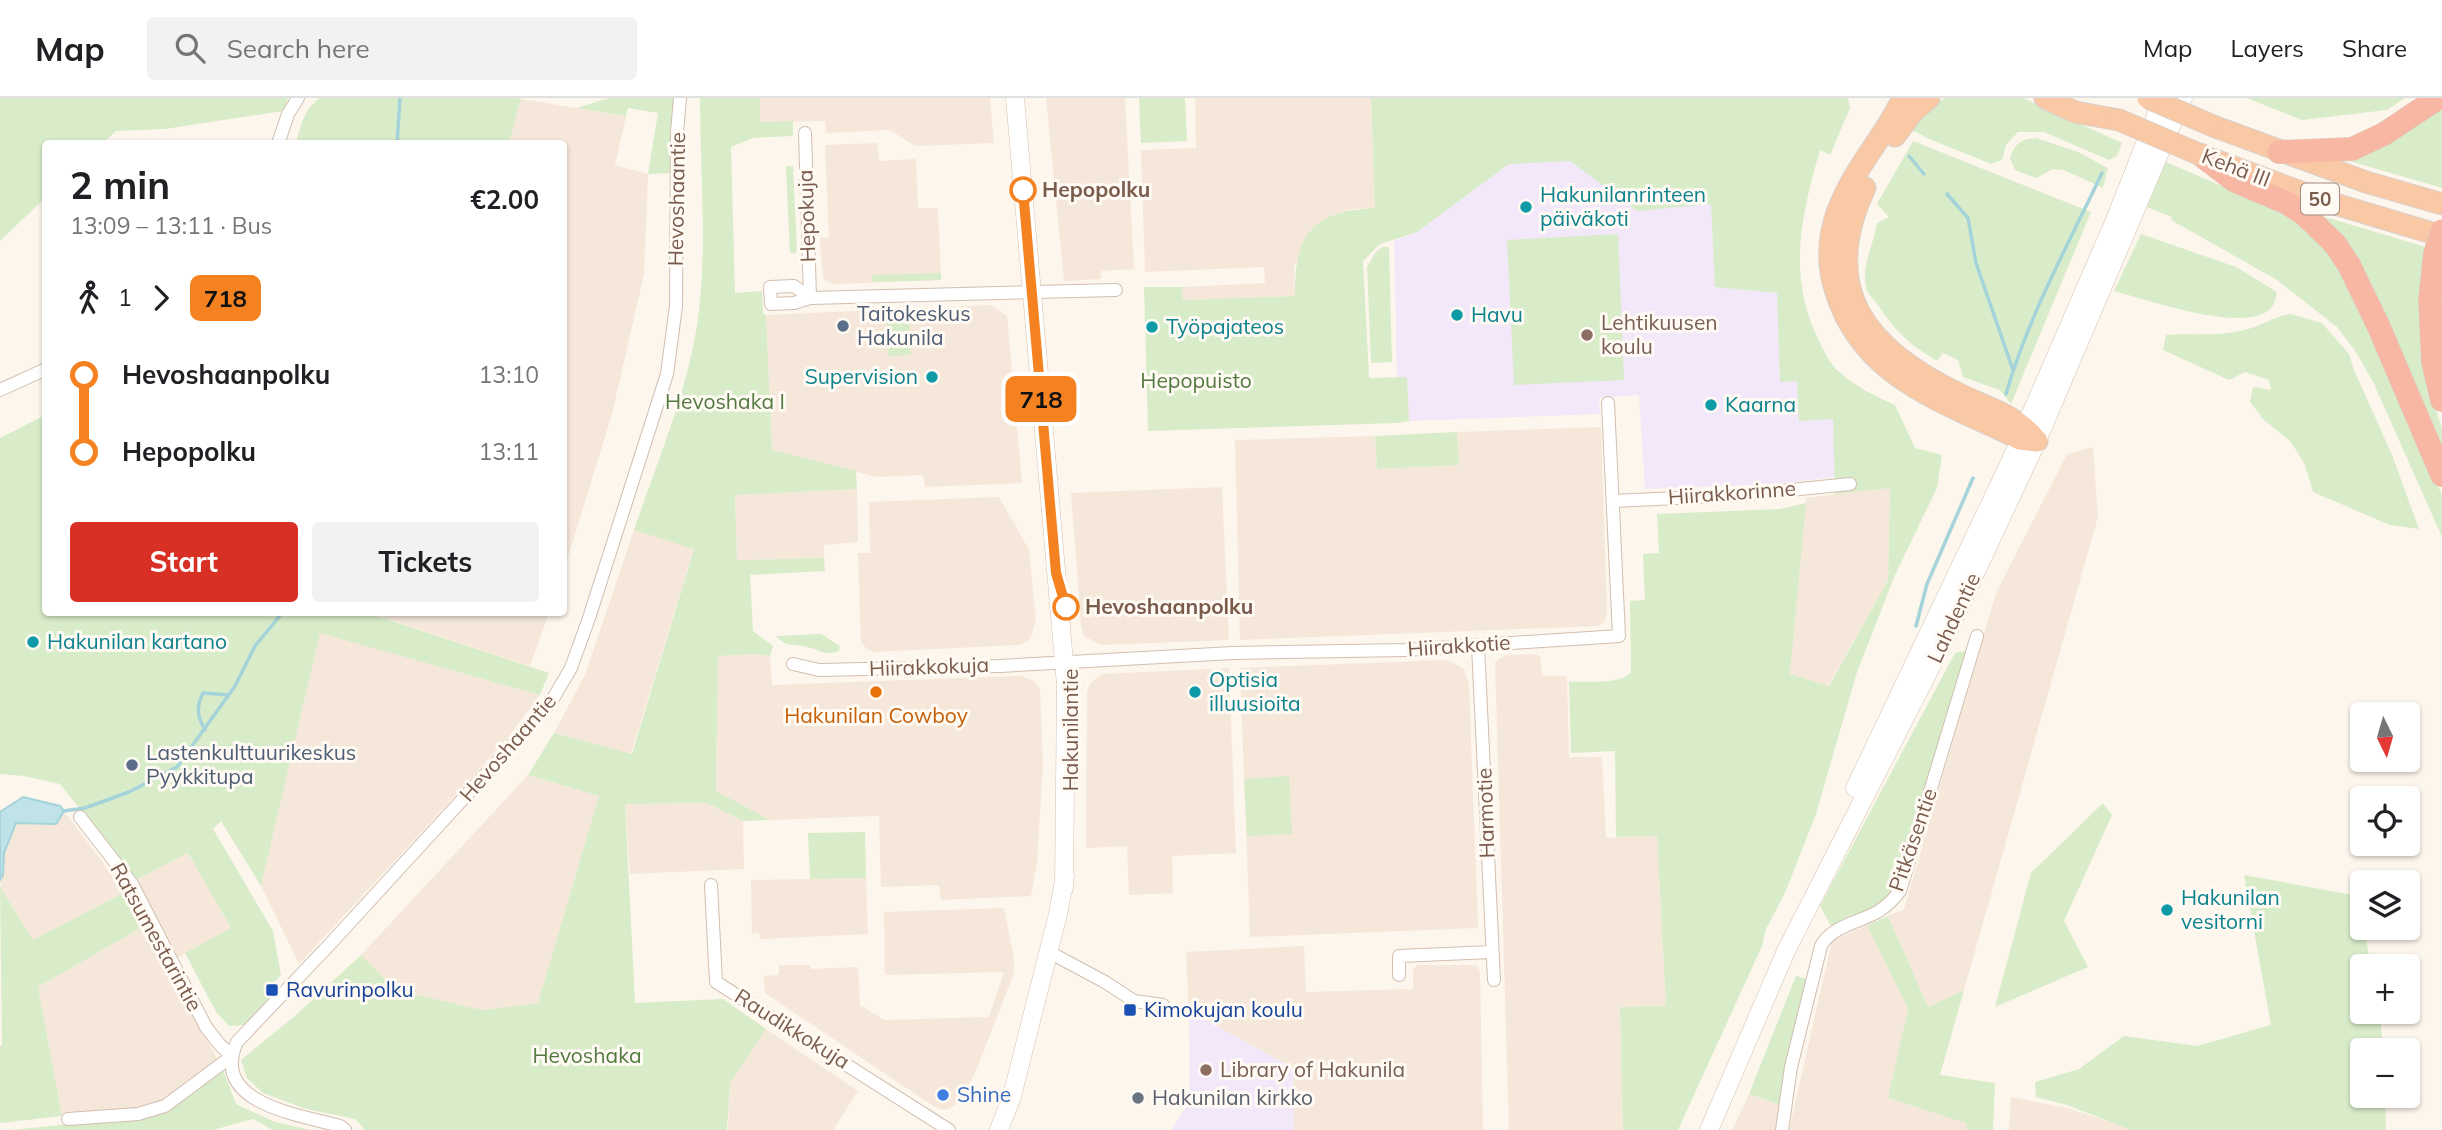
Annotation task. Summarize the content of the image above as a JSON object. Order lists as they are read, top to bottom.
{
  "streets": {
    "highway": ["Kehä III", "50"],
    "main road": ["Lahdentie", "Hakunilantie"],
    "street": [
      "Hevoshaantie",
      "Hepokuja",
      "Hiirakkorinne",
      "Hiirakkotie",
      "Hiirakkokuja",
      "Harmotie",
      "Pitkäsentie",
      "Ratsumestarintie",
      "Raudikkokuja"
    ]
  },
  "crossings": [
    ["Hevoshaantie", "Ratsumestarintie"],
    ["Hepokuja", "Hakunilantie"],
    ["Hiirakkorinne", "Hiirakkotie"],
    ["Hiirakkotie", "Hiirakkokuja"],
    ["Hiirakkotie", "Hakunilantie"],
    ["Hiirakkotie", "Harmotie"],
    ["Hiirakkokuja", "Hakunilantie"]
  ],
  "parks": ["Hepopuisto", "Hevoshaka I", "Hevoshaka"],
  "places": {
    "other": [
      "Hepopolku",
      "Hakunilanrinteen päiväkoti",
      "Havu",
      "Taitokeskus Hakunila",
      "Työpajateos",
      "Lehtikuusen koulu",
      "Supervision",
      "Kaarna",
      "Hevoshaanpolku",
      "Hakunilan kartano",
      "Hakunilan Cowboy",
      "Optisia illuusioita",
      "Lastenkulttuurikeskus Pyykkitupa",
      "Hakunilan vesitorni",
      "Library of Hakunila",
      "Shine",
      "Hakunilan kirkko"
    ],
    "transit": ["Ravurinpolku", "Kimokujan koulu"]
  },
  "lines": ["bus line 718"],
  "north": "bottom",
  "page": {
    "header": "Map",
    "search": "Search here",
    "nav": ["Map", "Layers", "Share"],
    "on_map": "718",
    "heading": ["2 min", "13:09 – 13:11 · Bus", "€2.00"],
    "legs": ["1", "718"],
    "list": [
      {
        "name": "Hevoshaanpolku",
        "value": "13:10"
      },
      {
        "name": "Hepopolku",
        "value": "13:11"
      }
    ],
    "buttons": ["Start", "Tickets"],
    "map_buttons": ["+", "−"]
  }
}
